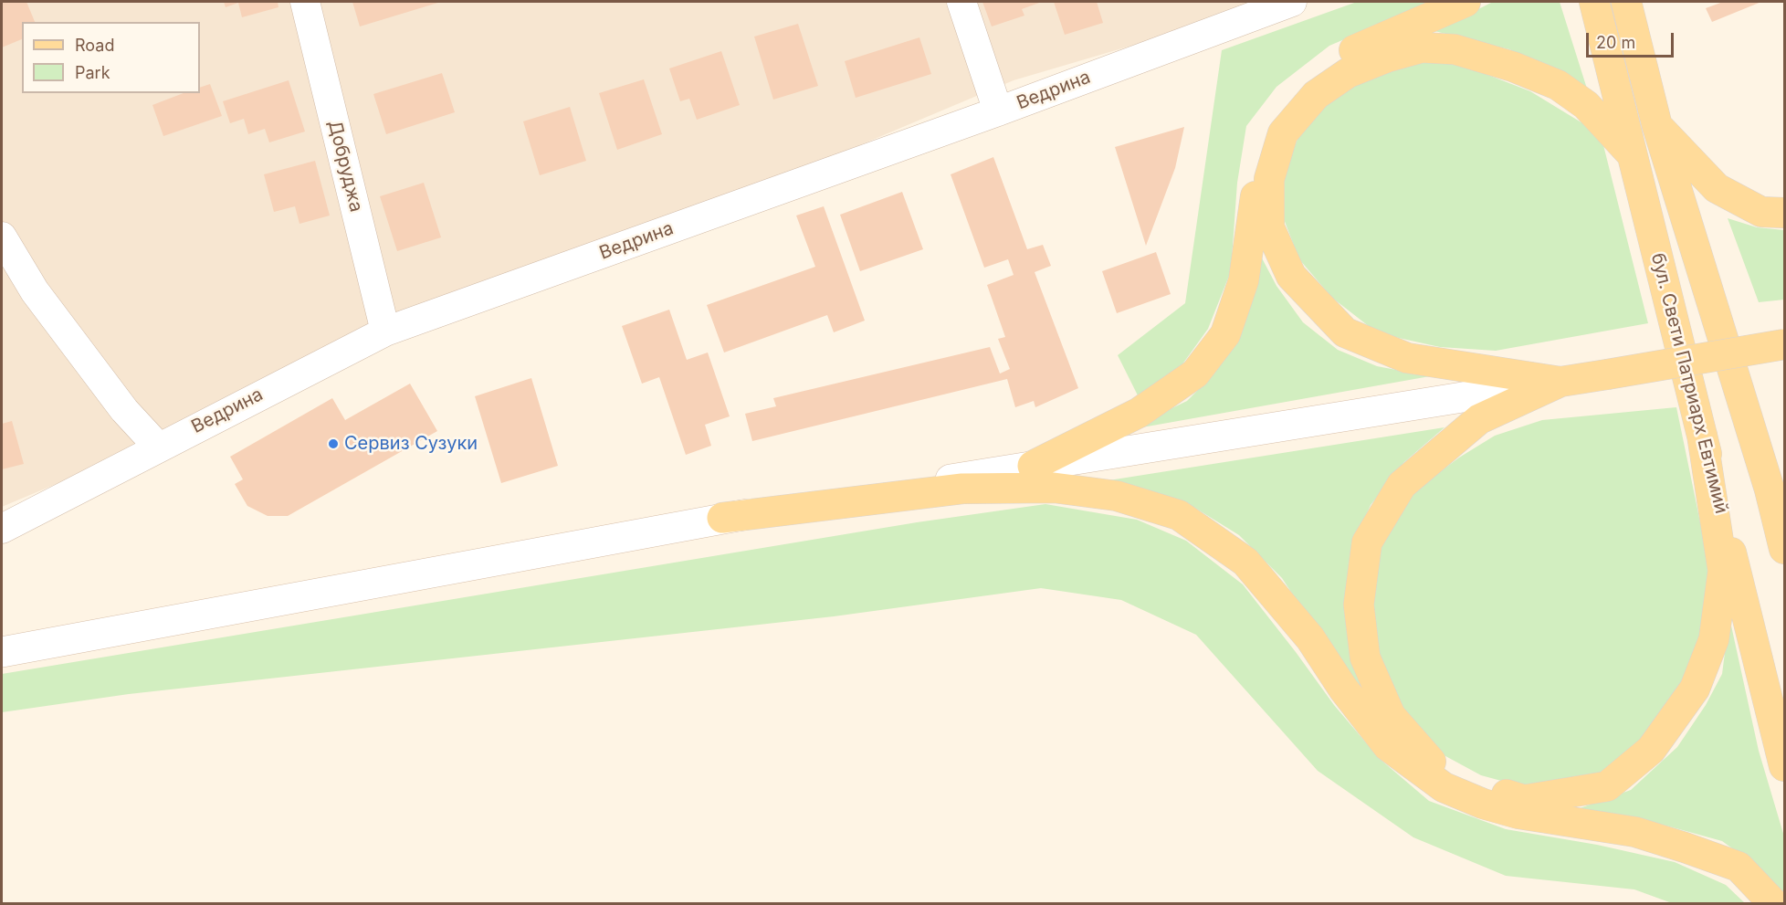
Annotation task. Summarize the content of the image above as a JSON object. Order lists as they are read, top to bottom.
{
  "streets": {
    "main road": ["бул. Свети Патриарх Евтимий"],
    "street": ["Ведрина", "Добруджа"]
  },
  "crossings": [
    ["Ведрина", "Добруджа"]
  ],
  "places": ["Сервиз Сузуки"],
  "legend": ["Road", "Park"],
  "scale_bar": "20 m"
}
